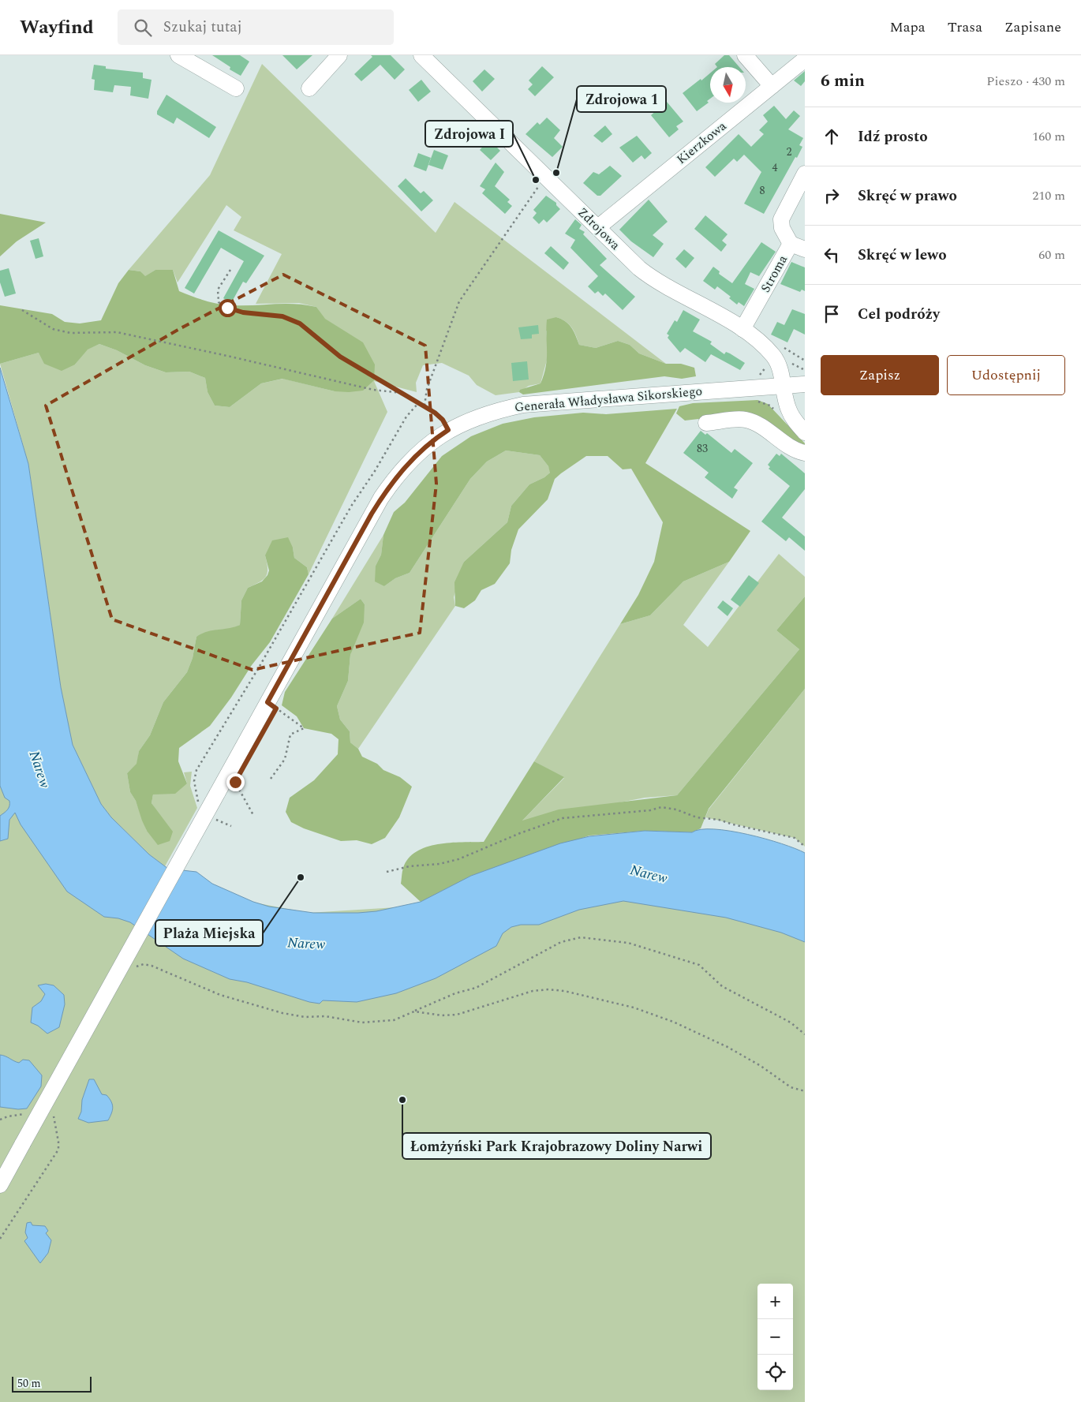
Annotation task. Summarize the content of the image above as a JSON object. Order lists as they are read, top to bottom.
{
  "streets": {
    "street": [
      "Kierzkowa",
      "Zdrojowa",
      "Stroma",
      "Generała Władysława Sikorskiego"
    ]
  },
  "crossings": [
    ["Kierzkowa", "Zdrojowa"],
    ["Zdrojowa", "Stroma"],
    ["Zdrojowa", "Generała Władysława Sikorskiego"]
  ],
  "water": ["Narew"],
  "places": [
    "Zdrojowa 1",
    "Zdrojowa I",
    "Plaża Miejska",
    "Łomżyński Park Krajobrazowy Doliny Narwi"
  ],
  "house_numbers": [
    "2",
    "4",
    "8",
    "83"
  ],
  "scale_bar": "50 m",
  "north": "bottom",
  "page": {
    "header": "Wayfind",
    "search": "Szukaj tutaj",
    "nav": ["Mapa", "Trasa", "Zapisane"],
    "heading": ["6 min", "Pieszo · 430 m"],
    "list": [
      ["Idź prosto", "160 m"],
      ["Skręć w prawo", "210 m"],
      ["Skręć w lewo", "60 m"],
      "Cel podróży"
    ],
    "buttons": ["Zapisz", "Udostępnij"],
    "map_buttons": ["+", "−"],
    "scale": "50 m"
  }
}
